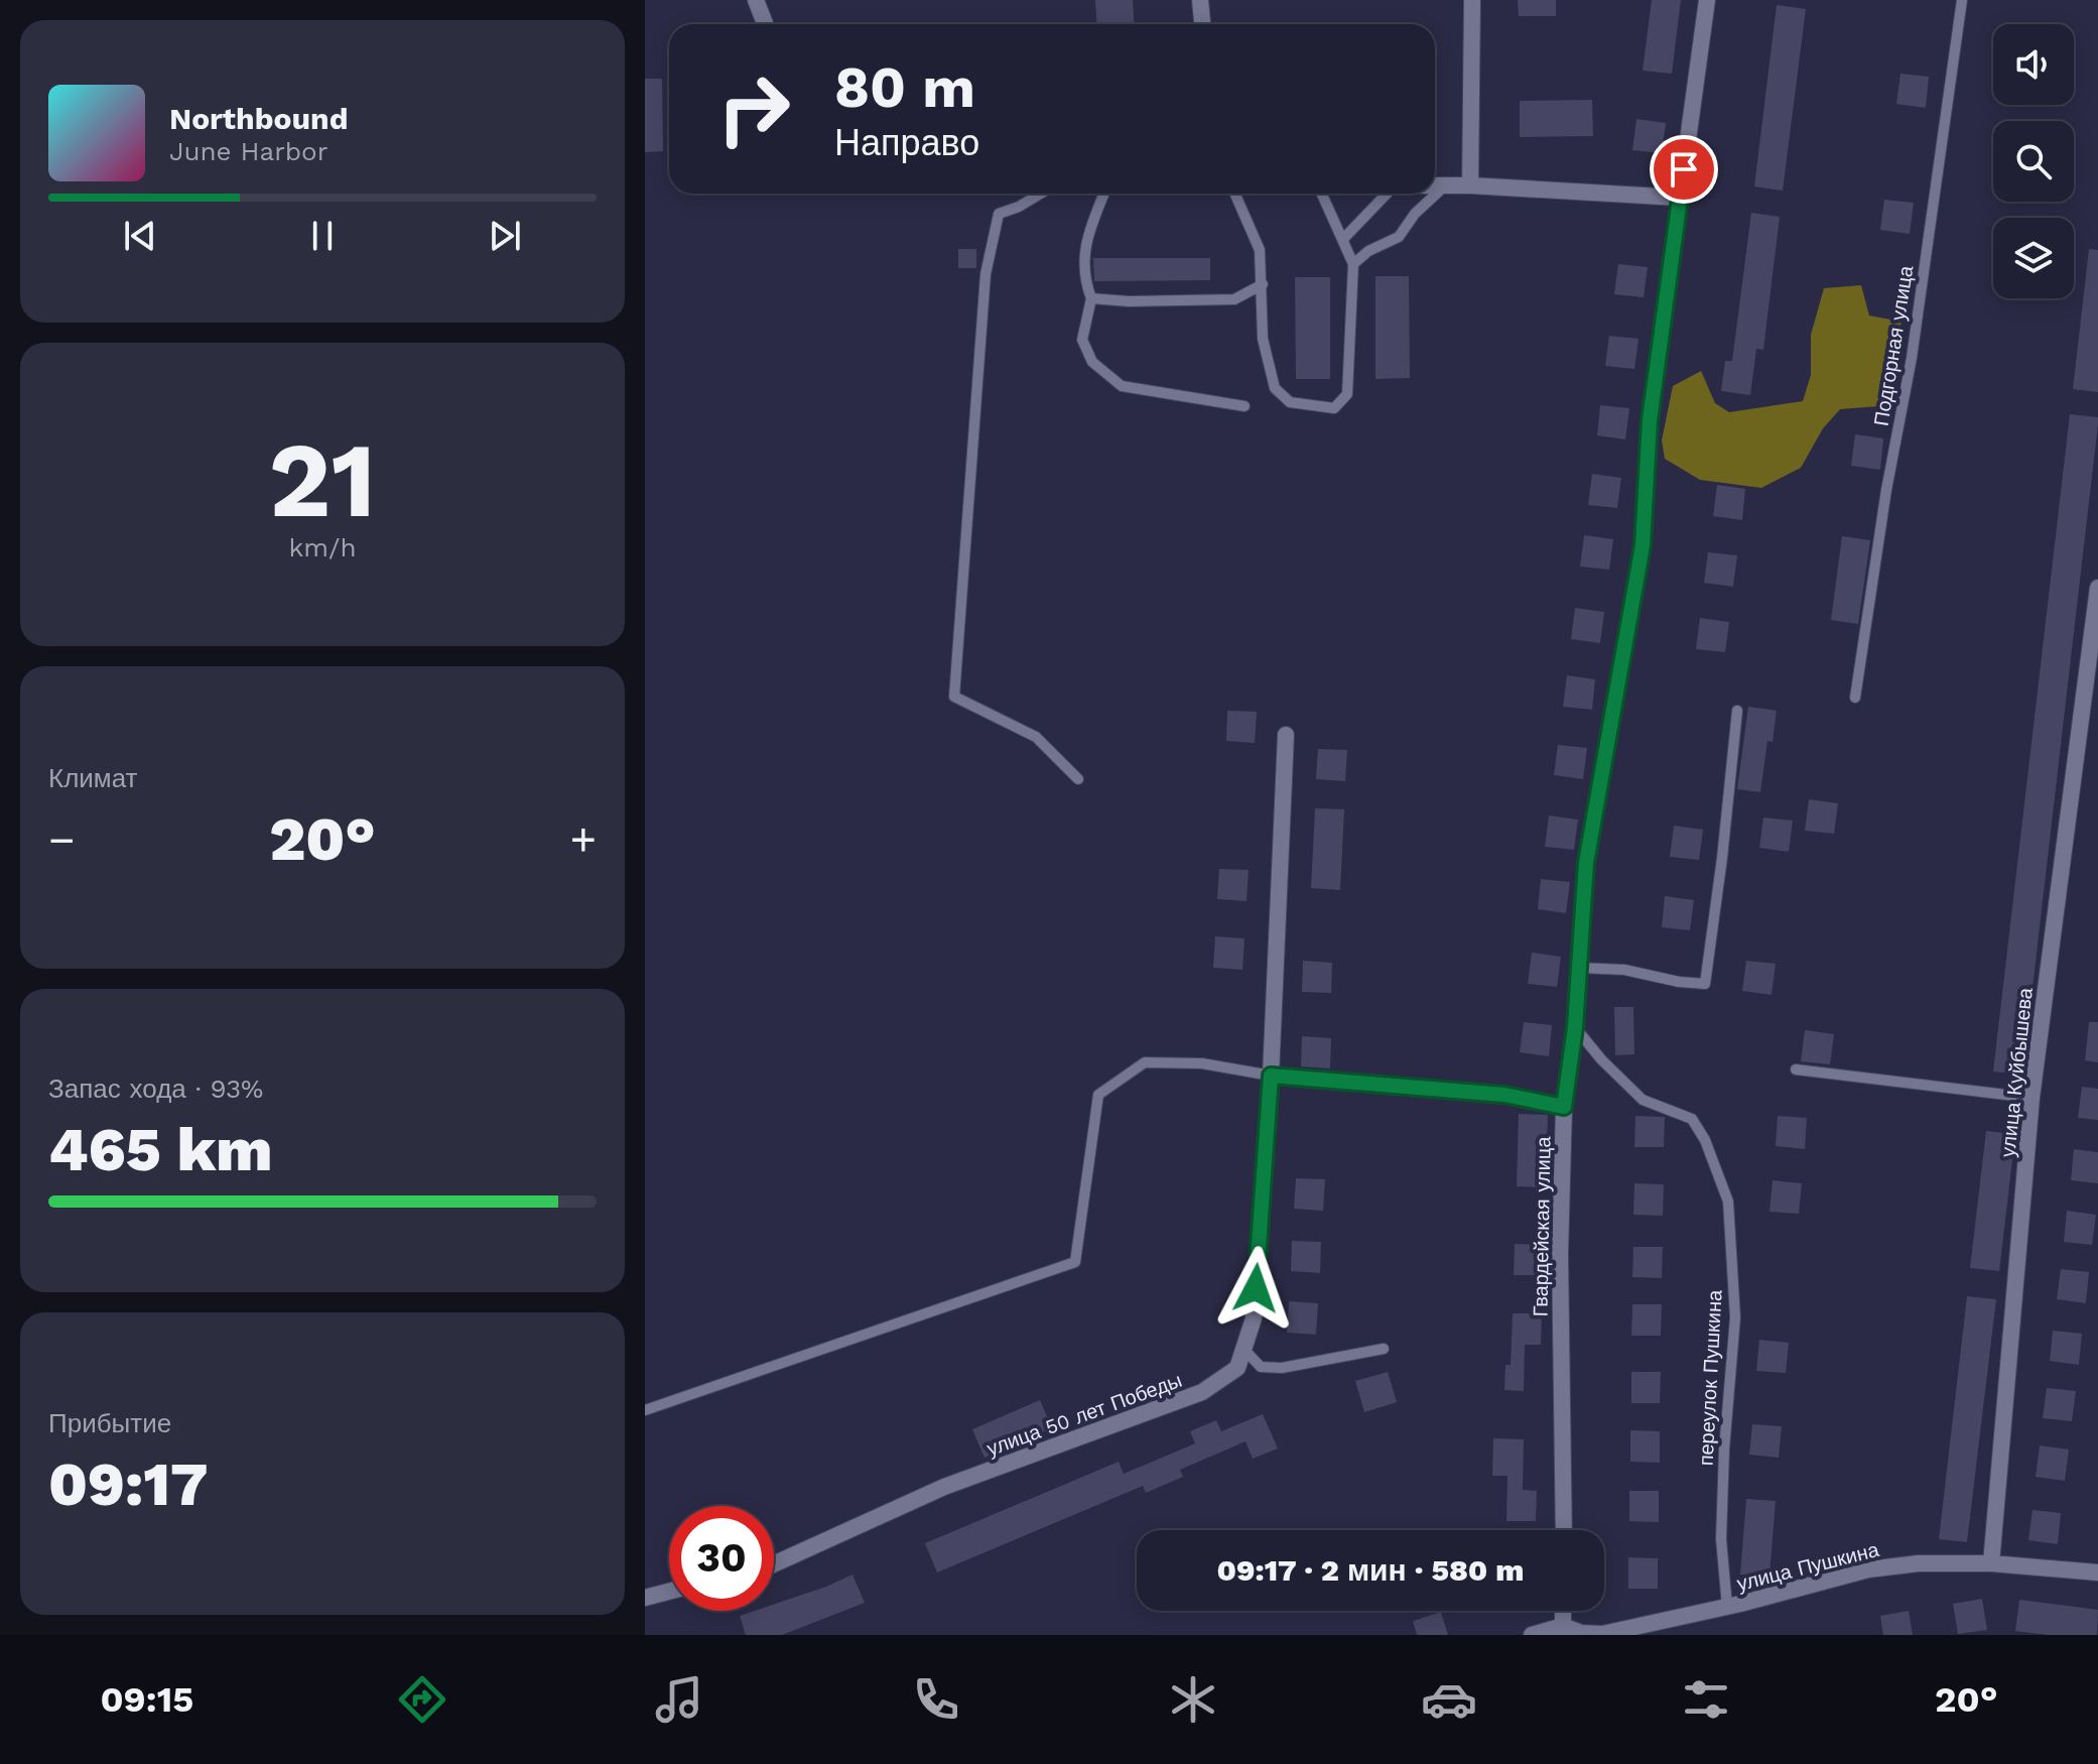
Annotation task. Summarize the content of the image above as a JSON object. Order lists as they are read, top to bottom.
{
  "streets": {
    "street": [
      "улица Куйбышева",
      "Гвардейская улица",
      "улица 50 лет Победы",
      "улица Пушкина"
    ],
    "lane": ["Подгорная улица", "переулок Пушкина"]
  },
  "crossings": [
    ["улица Куйбышева", "улица Пушкина"],
    ["Гвардейская улица", "переулок Пушкина"],
    ["переулок Пушкина", "улица Пушкина"]
  ],
  "page": {
    "turn": ["80 m", "Направо"],
    "song": ["Northbound", "June Harbor"],
    "tile": [
      ["21", "km/h"],
      "Климат",
      ["Запас хода · 93%", "465 km"],
      ["Прибытие", "09:17"]
    ],
    "heat": ["−", "20°", "+"],
    "limit": "30",
    "trip": "09:17 · 2 мин · 580 m",
    "tabs": ["09:15", "20°"]
  }
}
